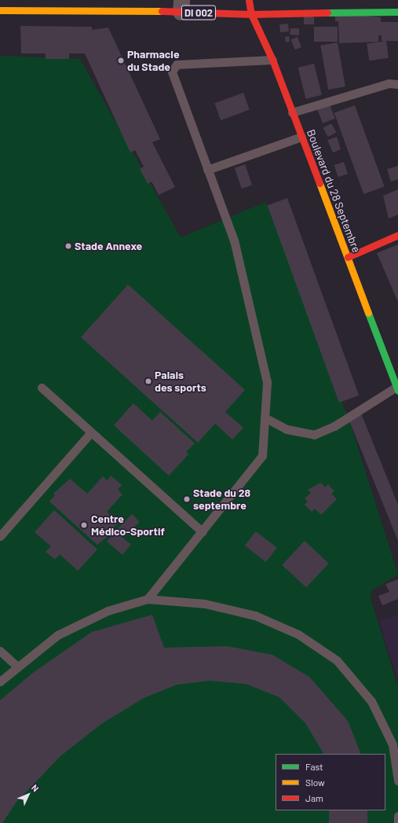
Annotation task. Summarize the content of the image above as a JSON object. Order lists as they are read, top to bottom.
{
  "streets": {
    "main road": ["DI 002", "Boulevard du 28 Septembre"]
  },
  "crossings": [
    ["DI 002", "Boulevard du 28 Septembre"]
  ],
  "places": [
    "Pharmacie du Stade",
    "Stade Annexe",
    "Palais des sports",
    "Stade du 28 septembre",
    "Centre Médico-Sportif"
  ],
  "legend": ["Fast", "Slow", "Jam"],
  "north": "top right"
}
